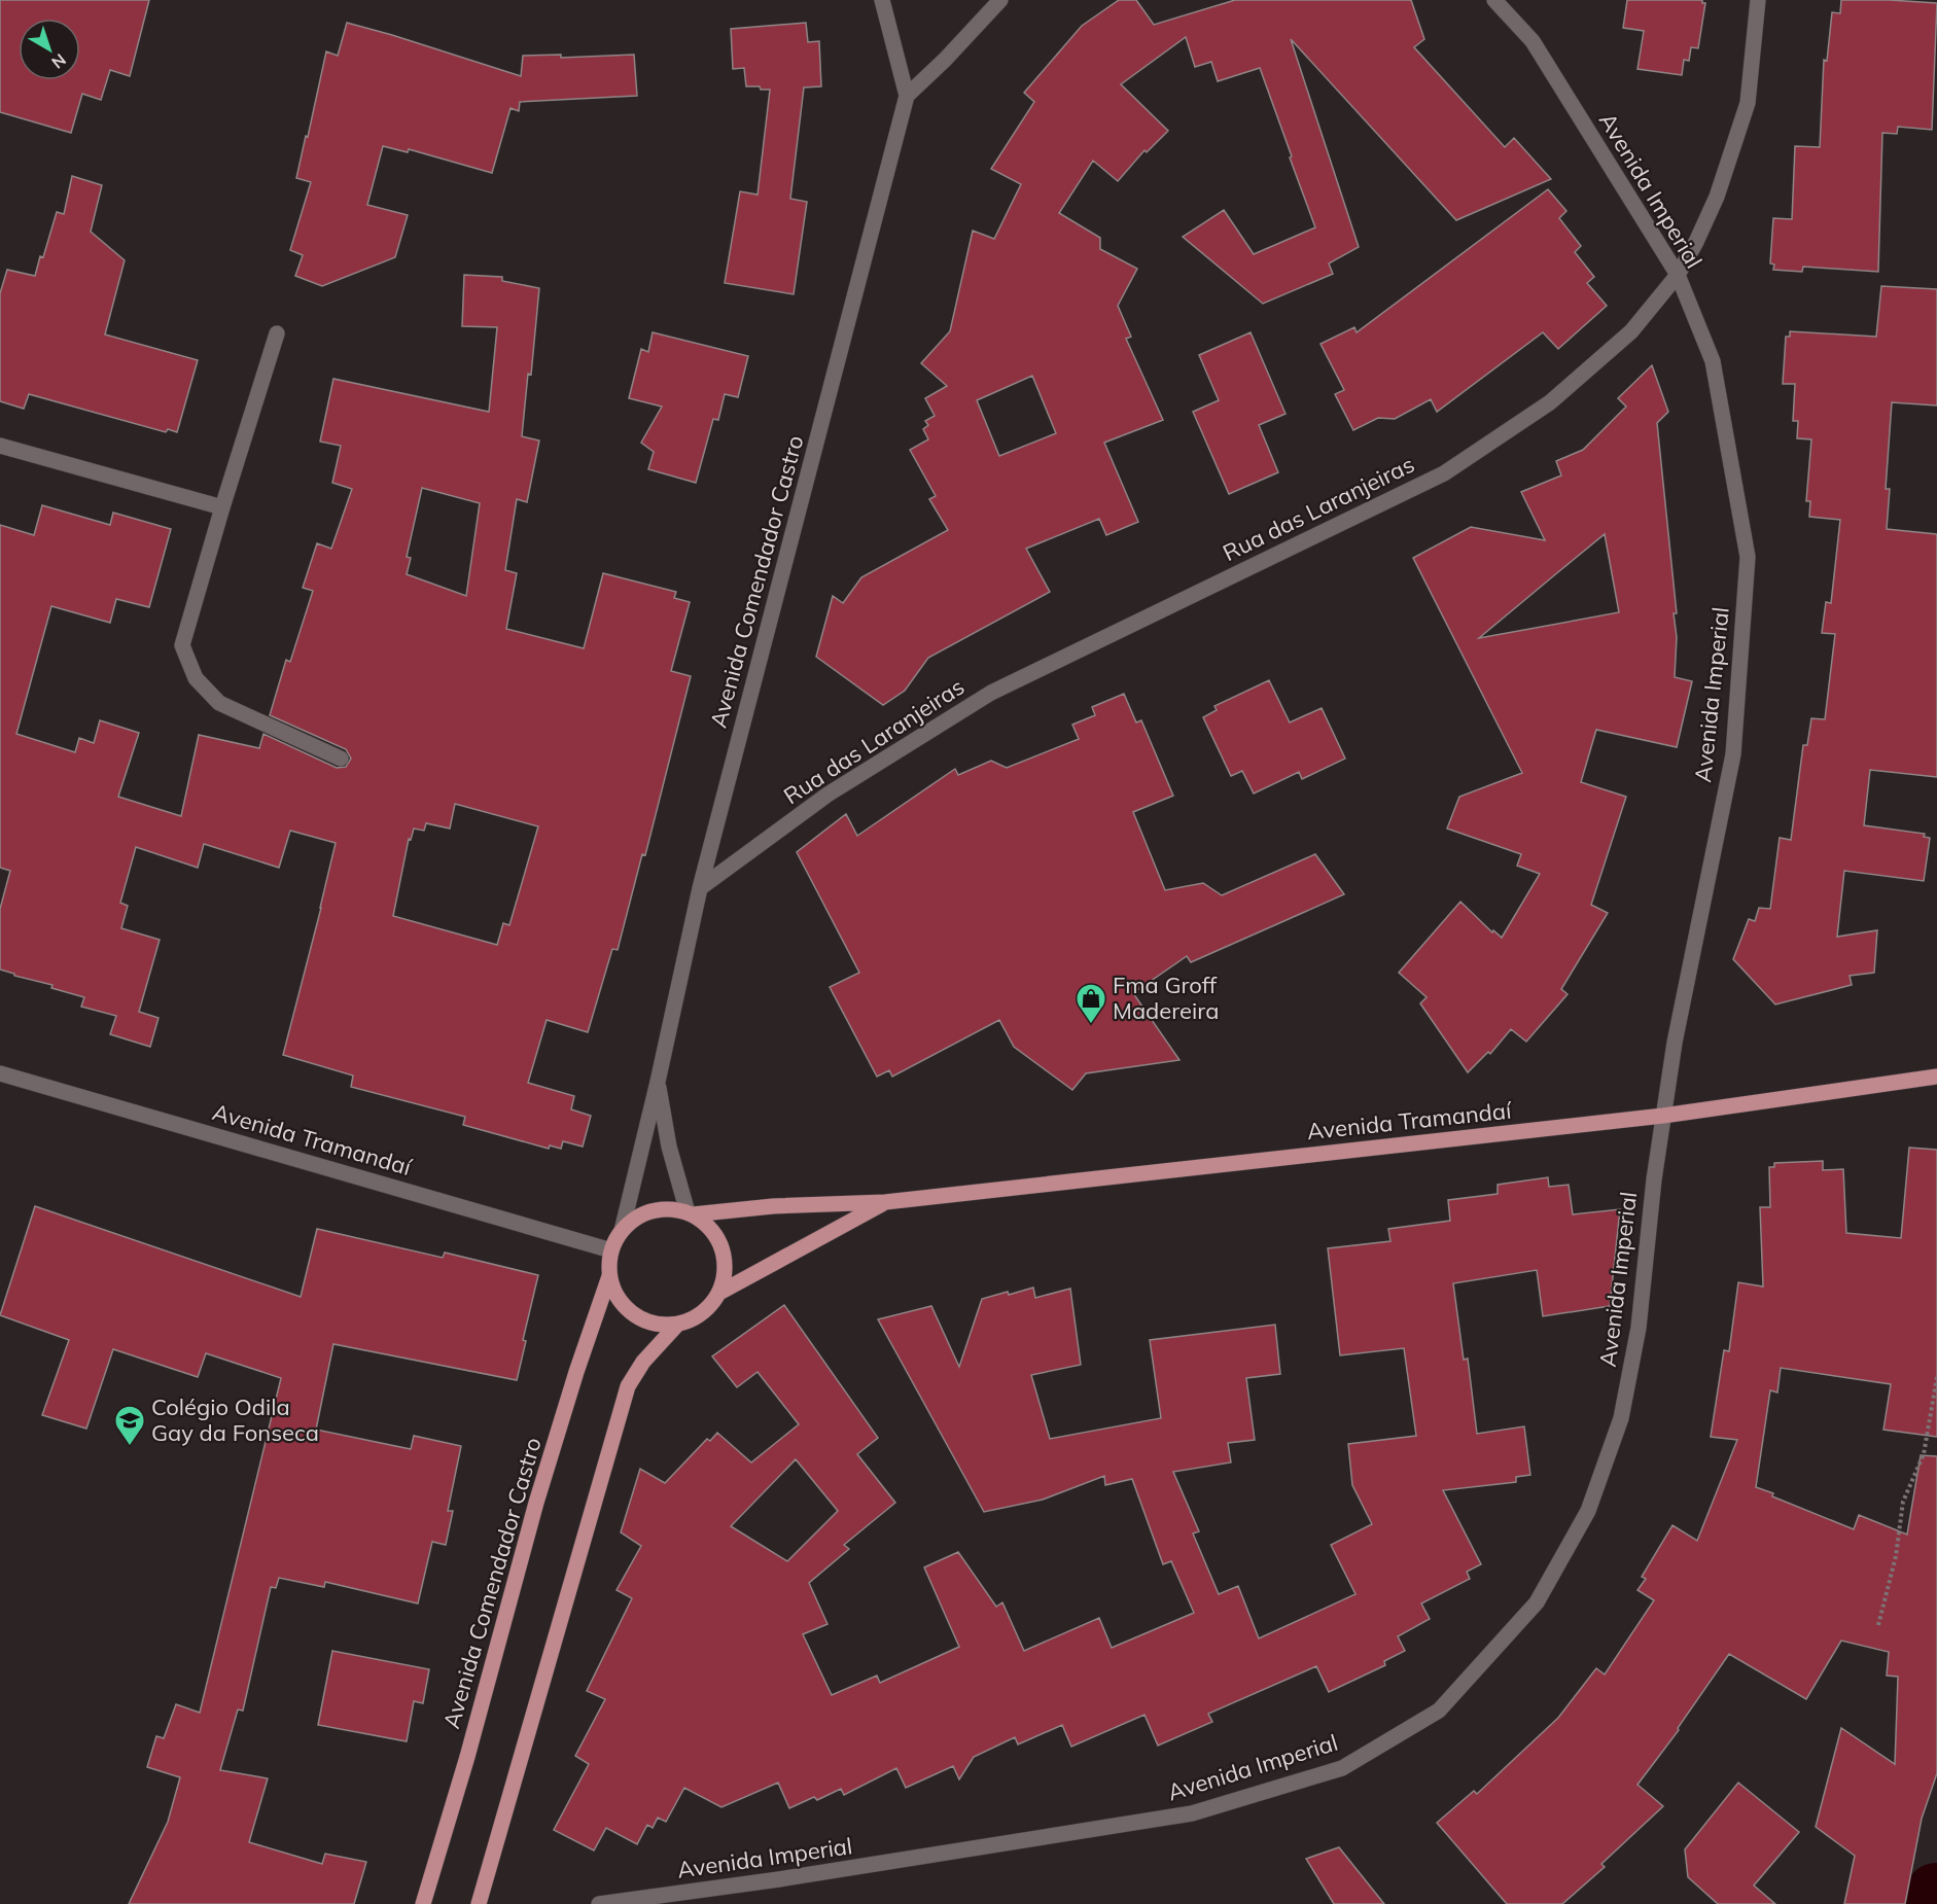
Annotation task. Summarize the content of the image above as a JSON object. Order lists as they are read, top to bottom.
{
  "streets": {
    "main road": ["Avenida Comendador Castro", "Avenida Tramandaí"],
    "street": ["Avenida Imperial", "Rua das Laranjeiras"]
  },
  "crossings": [
    ["Avenida Imperial", "Rua das Laranjeiras"],
    ["Avenida Imperial", "Avenida Tramandaí"],
    ["Rua das Laranjeiras", "Avenida Comendador Castro"],
    ["Avenida Comendador Castro", "Avenida Tramandaí"]
  ],
  "places": {
    "shop": ["Fma Groff Madereira"],
    "school or university": ["Colégio Odila Gay da Fonseca"]
  },
  "north": "bottom right"
}
